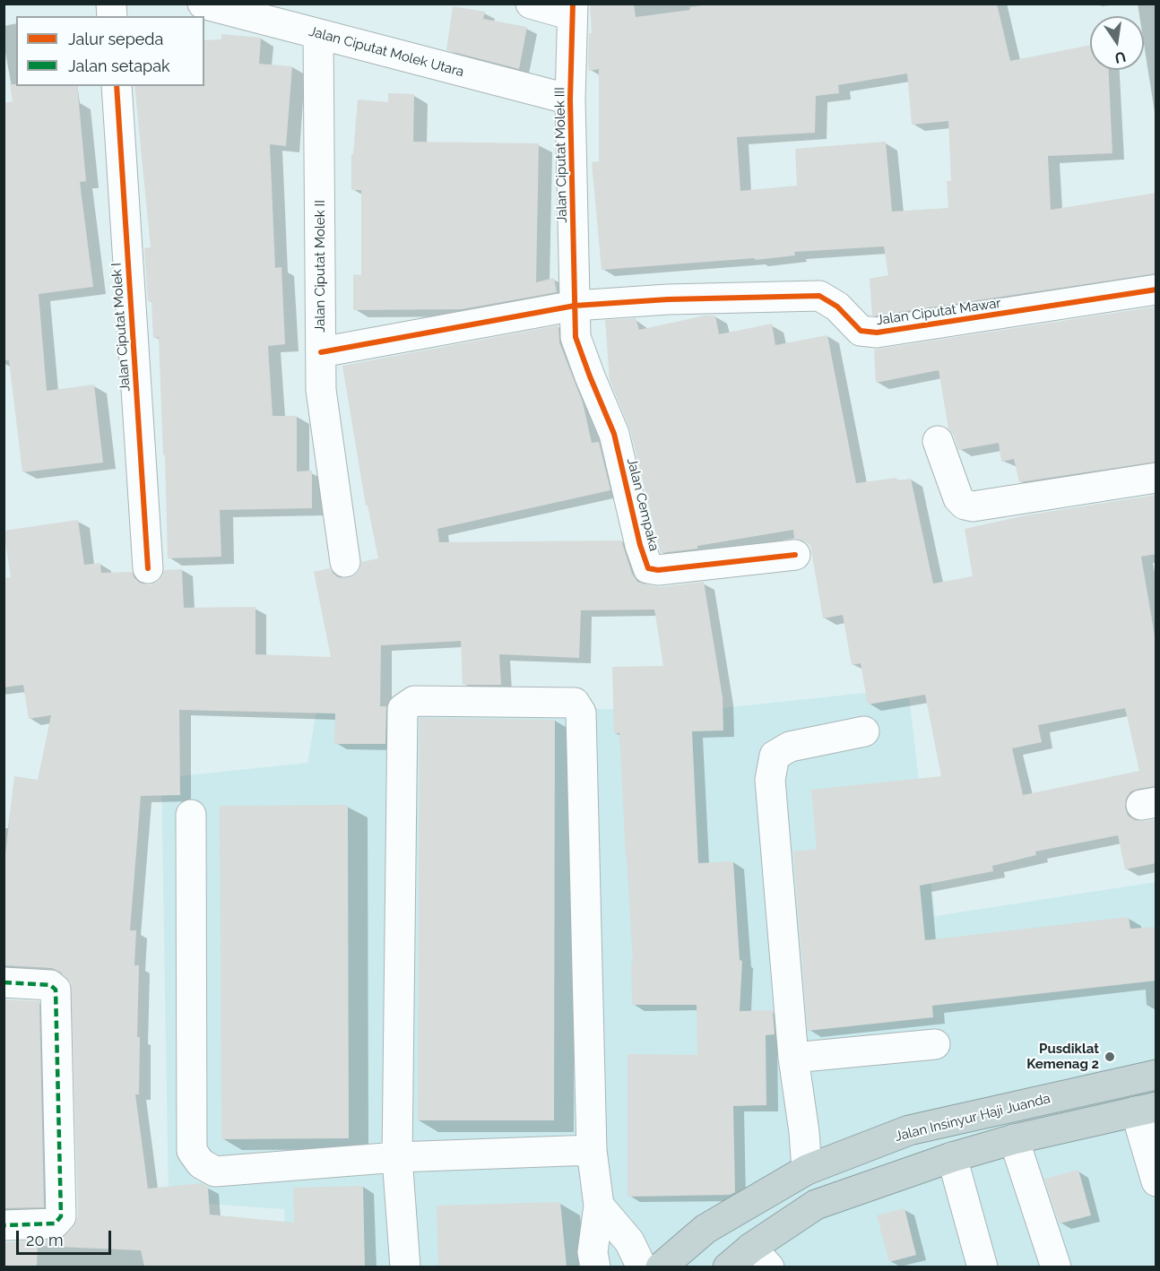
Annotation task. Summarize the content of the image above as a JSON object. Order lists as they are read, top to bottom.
{
  "streets": {
    "highway": ["Jalan Insinyur Haji Juanda"],
    "street": [
      "Jalan Ciputat Molek Utara",
      "Jalan Ciputat Molek III",
      "Jalan Ciputat Molek II",
      "Jalan Ciputat Mawar",
      "Jalan Ciputat Molek I",
      "Jalan Cempaka"
    ]
  },
  "crossings": [
    ["Jalan Ciputat Molek Utara", "Jalan Ciputat Molek III"],
    ["Jalan Ciputat Molek Utara", "Jalan Ciputat Molek II"],
    ["Jalan Ciputat Molek III", "Jalan Ciputat Mawar"],
    ["Jalan Ciputat Molek III", "Jalan Cempaka"],
    ["Jalan Ciputat Molek II", "Jalan Ciputat Mawar"],
    ["Jalan Ciputat Mawar", "Jalan Cempaka"]
  ],
  "places": ["Pusdiklat Kemenag 2"],
  "legend": ["Jalur sepeda", "Jalan setapak"],
  "scale_bar": "20 m",
  "north": "bottom"
}
